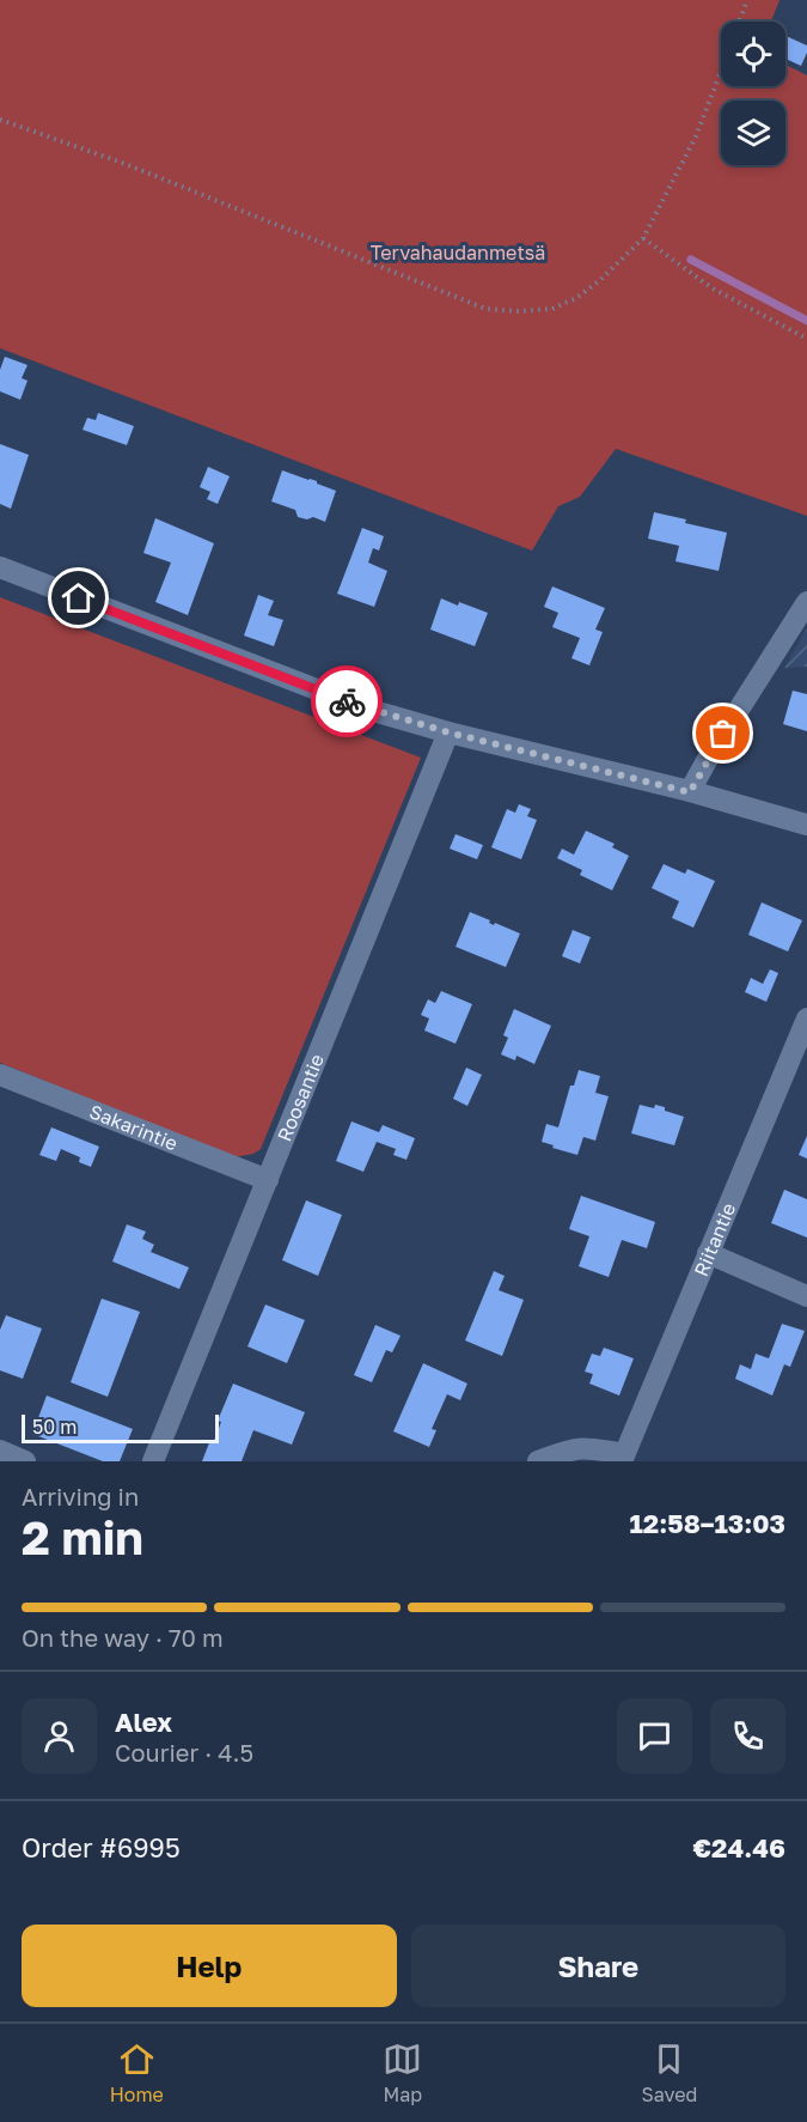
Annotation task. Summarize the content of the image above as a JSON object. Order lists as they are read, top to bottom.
{
  "streets": {
    "street": ["Roosantie", "Sakarintie", "Riitantie"]
  },
  "crossings": [
    ["Roosantie", "Sakarintie"]
  ],
  "parks": ["Tervahaudanmetsä"],
  "scale_bar": "50 m",
  "page": {
    "scale": "50 m",
    "heading": ["2 min", "Arriving in", "12:58–13:03"],
    "panel": [
      "Alex",
      "Courier · 4.5",
      "Order #6995",
      "€24.46"
    ],
    "bar": "On the way · 70 m",
    "buttons": ["Help", "Share"],
    "tabs": ["Home", "Map", "Saved"]
  }
}
